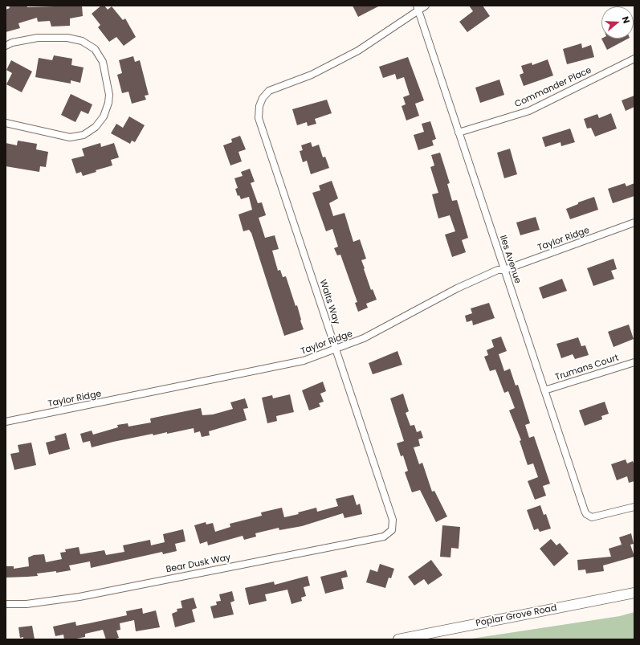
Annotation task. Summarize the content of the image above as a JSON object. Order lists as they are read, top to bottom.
{
  "streets": {
    "main road": ["Poplar Grove Road"],
    "street": [
      "Commander Place",
      "Taylor Ridge",
      "Iles Avenue",
      "Walts Way",
      "Trumans Court",
      "Bear Dusk Way"
    ]
  },
  "crossings": [
    ["Commander Place", "Iles Avenue"],
    ["Taylor Ridge", "Iles Avenue"],
    ["Taylor Ridge", "Walts Way"],
    ["Iles Avenue", "Walts Way"],
    ["Iles Avenue", "Trumans Court"],
    ["Walts Way", "Bear Dusk Way"]
  ],
  "north": "right"
}
